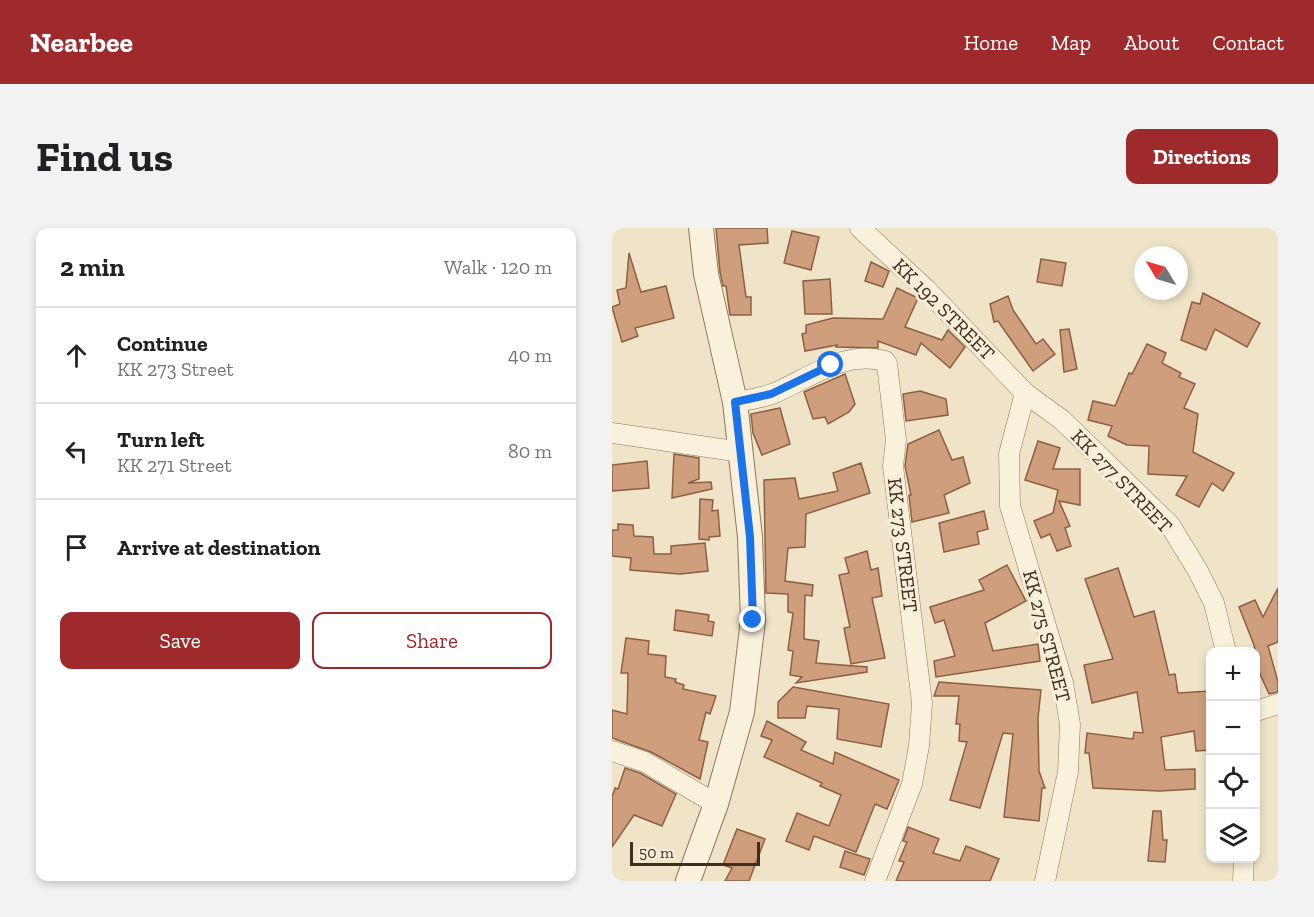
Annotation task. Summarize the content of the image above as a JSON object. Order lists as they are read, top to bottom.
{
  "streets": {
    "street": [
      "KK 192 STREET",
      "KK 277 STREET",
      "KK 273 STREET",
      "KK 275 STREET"
    ]
  },
  "crossings": [
    ["KK 192 STREET", "KK 277 STREET"],
    ["KK 192 STREET", "KK 275 STREET"],
    ["KK 277 STREET", "KK 275 STREET"]
  ],
  "scale_bar": "50 m",
  "north": "top left",
  "page": {
    "header": "Nearbee",
    "nav": [
      "Home",
      "Map",
      "About",
      "Contact"
    ],
    "buttons": [
      "Directions",
      ["Save", "Share"]
    ],
    "title": "Find us",
    "heading": ["2 min", "Walk · 120 m"],
    "list": [
      ["Continue", "KK 273 Street", "40 m"],
      ["Turn left", "KK 271 Street", "80 m"],
      "Arrive at destination"
    ],
    "map_buttons": ["+", "−"],
    "scale": "50 m"
  }
}
